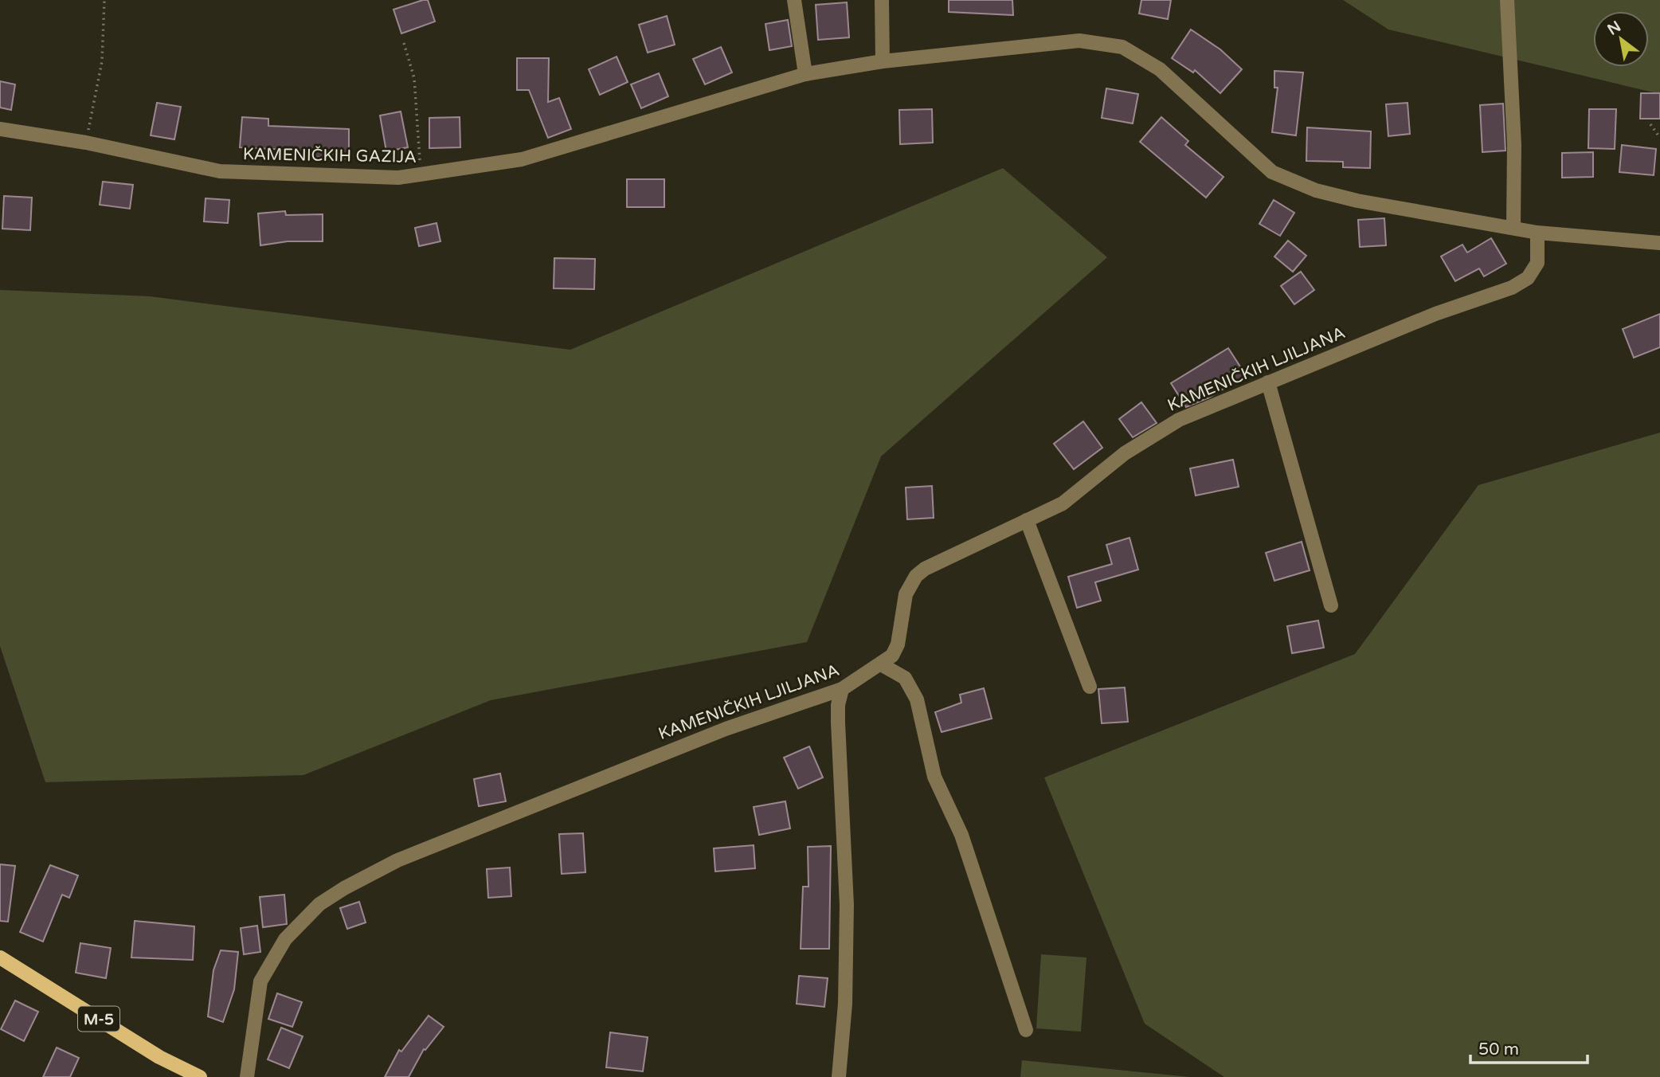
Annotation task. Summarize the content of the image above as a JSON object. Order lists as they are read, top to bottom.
{
  "streets": {
    "main road": ["M-5"],
    "street": ["KAMENIČKIH GAZIJA", "KAMENIČKIH LJILJANA"]
  },
  "crossings": [
    ["KAMENIČKIH GAZIJA", "KAMENIČKIH LJILJANA"]
  ],
  "scale_bar": "50 m",
  "north": "top left"
}
